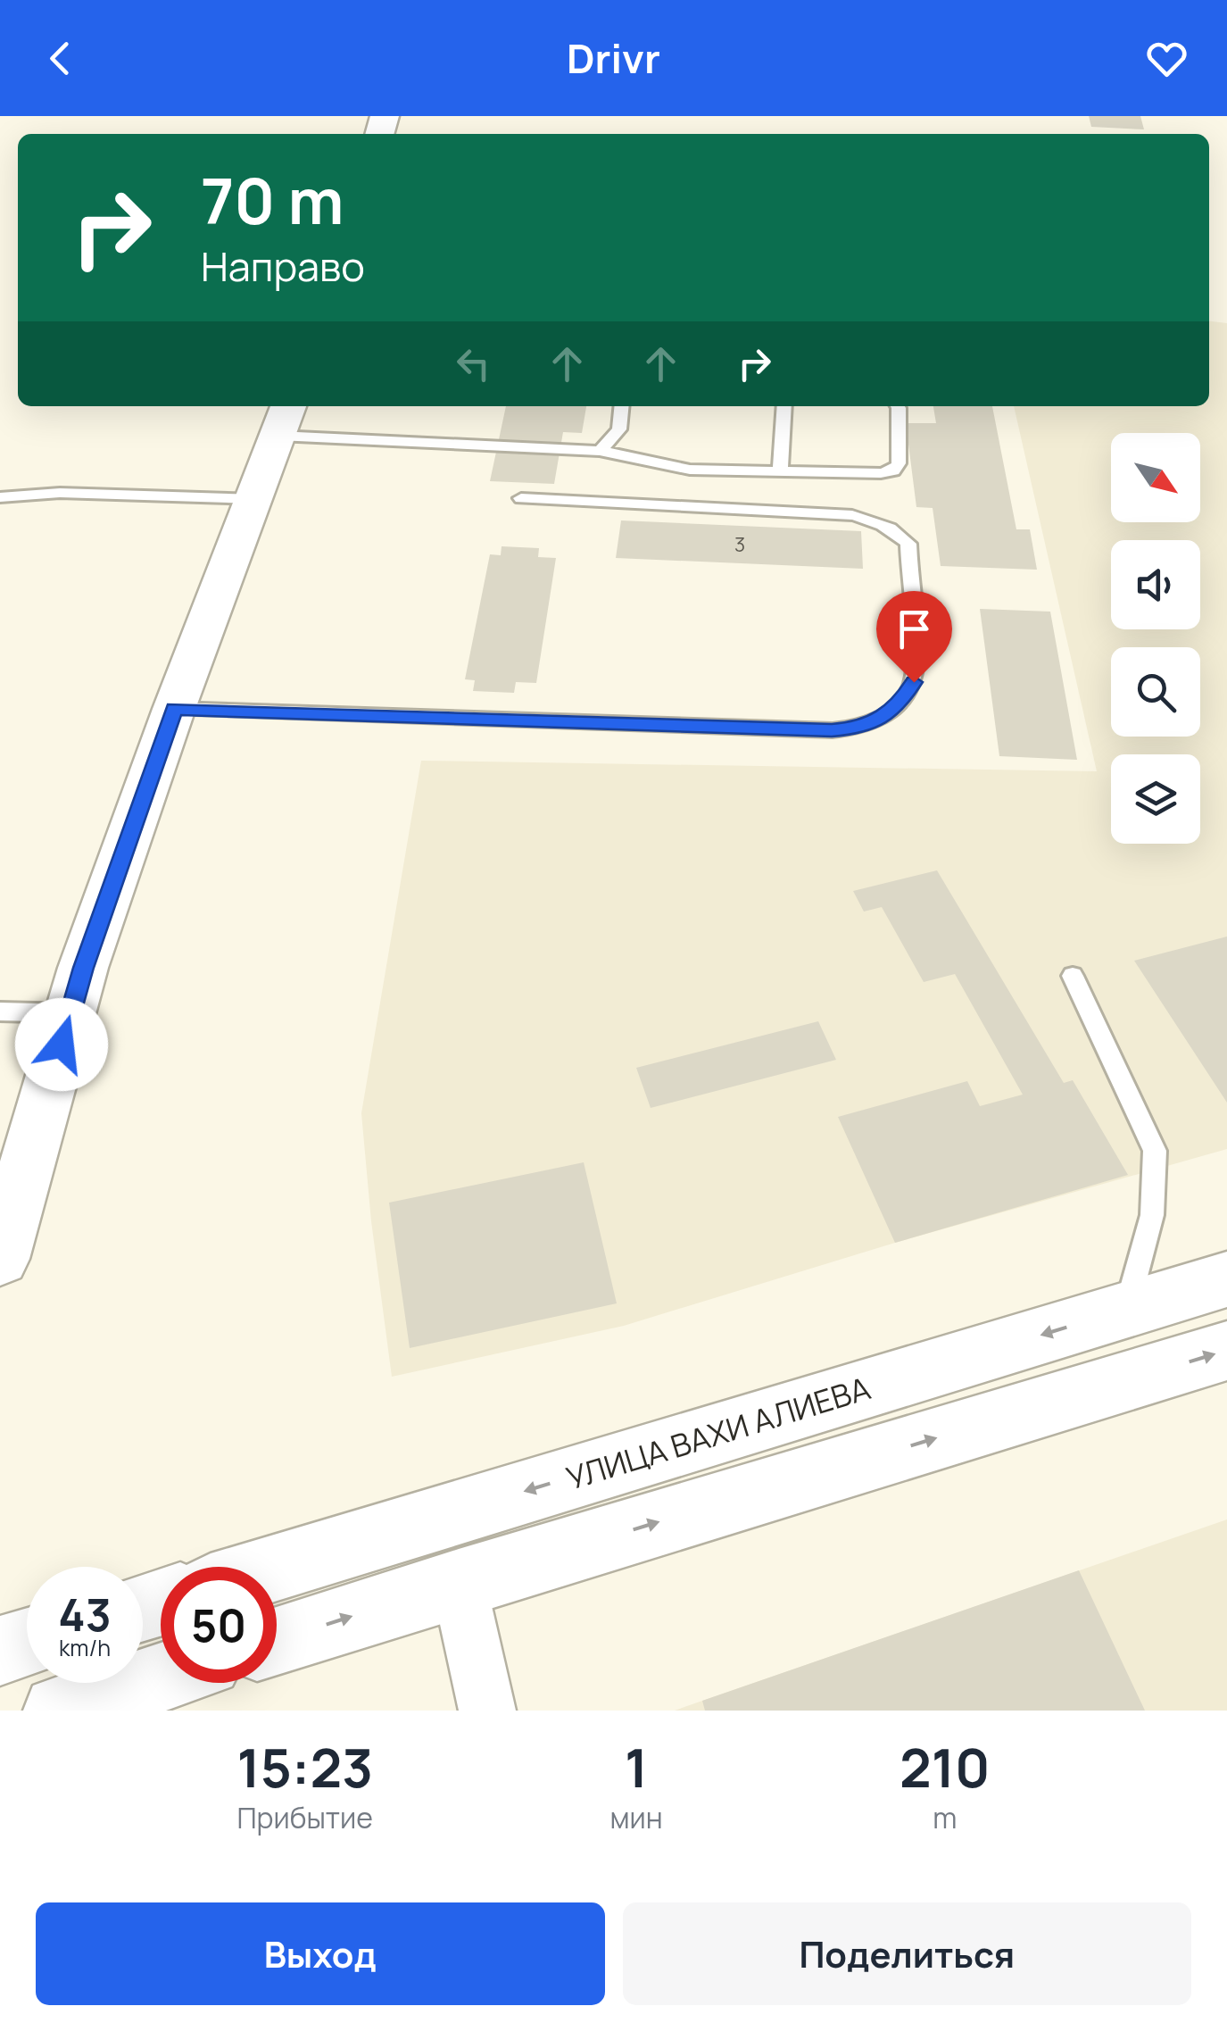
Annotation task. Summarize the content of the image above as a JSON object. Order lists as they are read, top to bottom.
{
  "streets": {
    "main road": ["УЛИЦА ВАХИ АЛИЕВА"]
  },
  "house_numbers": ["3"],
  "north": "bottom right",
  "page": {
    "header": "Drivr",
    "turn": ["70 m", "Направо"],
    "speed": "43 km/h",
    "limit": "50",
    "eta": [
      "15:23",
      "Прибытие",
      "1",
      "мин",
      "210",
      "m"
    ],
    "buttons": ["Выход", "Поделиться"]
  }
}
